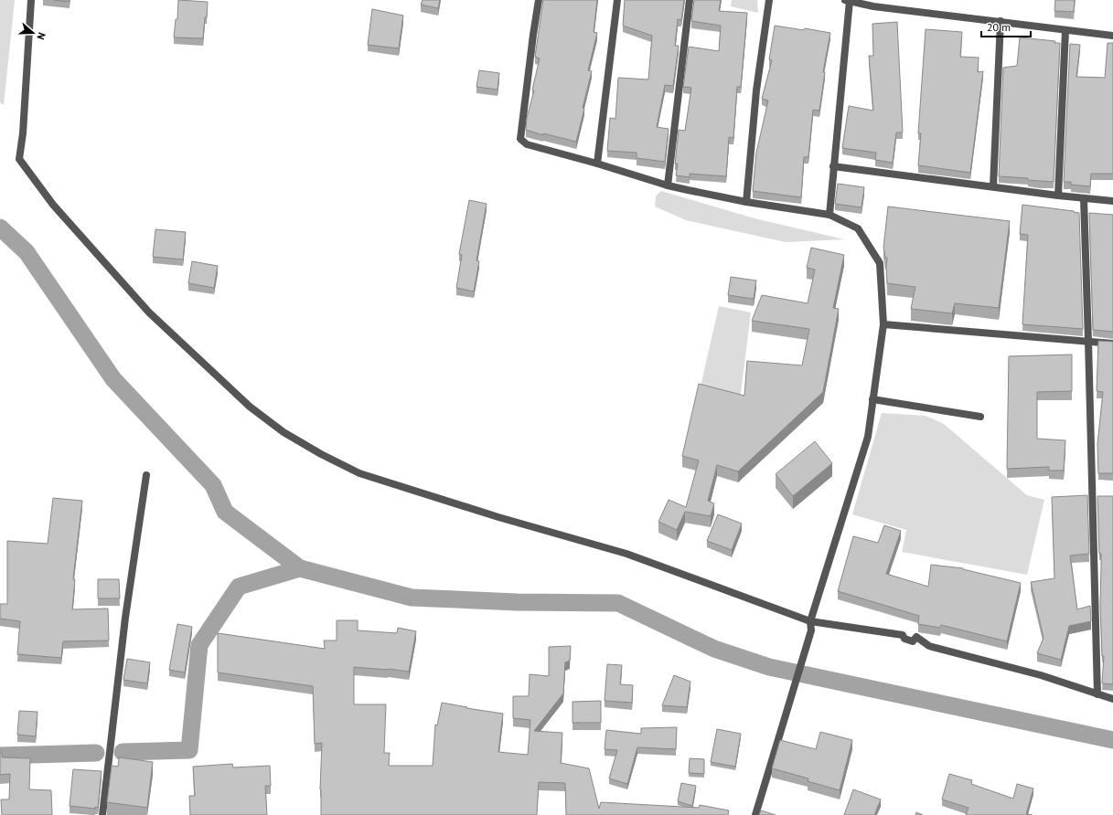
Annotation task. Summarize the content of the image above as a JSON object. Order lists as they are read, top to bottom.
{
  "scale_bar": "20 m",
  "north": "right"
}
